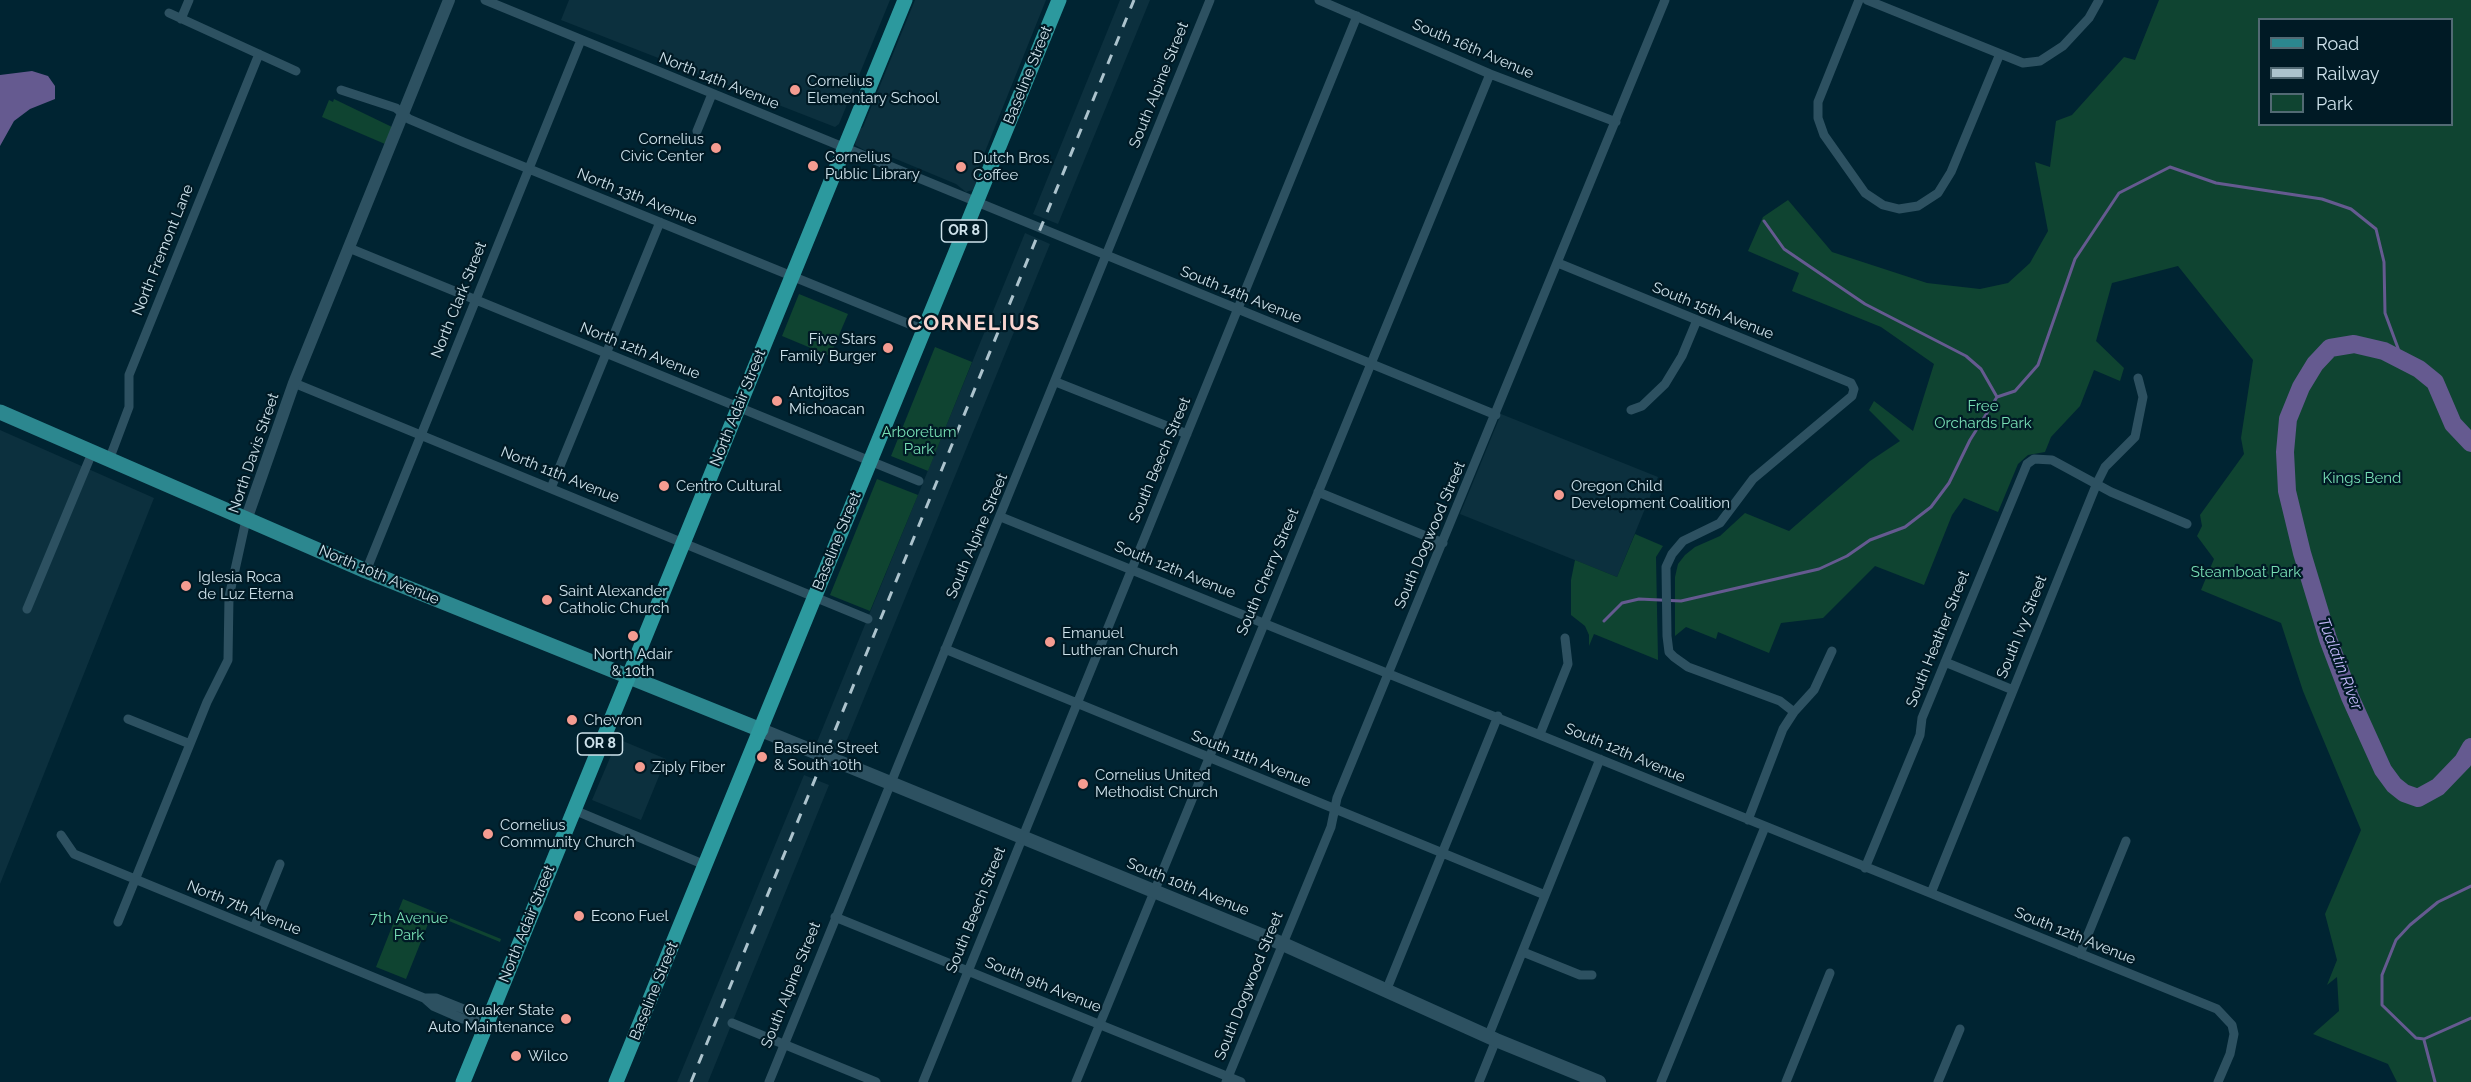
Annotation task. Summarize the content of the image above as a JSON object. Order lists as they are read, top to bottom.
{
  "streets": {
    "highway": ["Baseline Street", "OR 8", "North Adair Street"],
    "main road": ["North 10th Avenue", "South 10th Avenue"],
    "street": [
      "South 16th Avenue",
      "North 14th Avenue",
      "South Alpine Street",
      "North 13th Avenue",
      "North Fremont Lane",
      "South 14th Avenue",
      "North Clark Street",
      "South 15th Avenue",
      "North 12th Avenue",
      "North Davis Street",
      "South Beech Street",
      "North 11th Avenue",
      "South Dogwood Street",
      "South 12th Avenue",
      "South Cherry Street",
      "South Ivy Street",
      "South Heather Street",
      "South 11th Avenue",
      "North 7th Avenue",
      "South 9th Avenue"
    ]
  },
  "crossings": [
    ["South 16th Avenue", "South Beech Street"],
    ["South 16th Avenue", "South Dogwood Street"],
    ["South 16th Avenue", "South Cherry Street"],
    ["Baseline Street", "North 14th Avenue"],
    ["Baseline Street", "North 13th Avenue"],
    ["Baseline Street", "South 14th Avenue"],
    ["Baseline Street", "North 12th Avenue"],
    ["Baseline Street", "North 11th Avenue"],
    ["Baseline Street", "North 10th Avenue"],
    ["Baseline Street", "South 10th Avenue"],
    ["North 14th Avenue", "South 14th Avenue"],
    ["North 14th Avenue", "North Clark Street"],
    ["North 14th Avenue", "North Adair Street"],
    ["South Alpine Street", "South 14th Avenue"],
    ["South Alpine Street", "South 12th Avenue"],
    ["South Alpine Street", "South 11th Avenue"],
    ["South Alpine Street", "South 10th Avenue"],
    ["South Alpine Street", "South 9th Avenue"],
    ["North 13th Avenue", "North Clark Street"],
    ["North 13th Avenue", "North Adair Street"],
    ["North 13th Avenue", "North Davis Street"],
    ["North Fremont Lane", "North 10th Avenue"],
    ["South 14th Avenue", "South Beech Street"],
    ["South 14th Avenue", "South Dogwood Street"],
    ["South 14th Avenue", "South Cherry Street"],
    ["North Clark Street", "North 12th Avenue"],
    ["North Clark Street", "North 11th Avenue"],
    ["North Clark Street", "North 10th Avenue"],
    ["South 15th Avenue", "South Dogwood Street"],
    ["North 12th Avenue", "North Adair Street"],
    ["North 12th Avenue", "North Davis Street"],
    ["North Adair Street", "North 11th Avenue"],
    ["North Adair Street", "North 10th Avenue"],
    ["North Adair Street", "North 7th Avenue"],
    ["North Davis Street", "North 11th Avenue"],
    ["North Davis Street", "North 10th Avenue"],
    ["North Davis Street", "North 7th Avenue"],
    ["South Beech Street", "South 12th Avenue"],
    ["South Beech Street", "South 11th Avenue"],
    ["South Beech Street", "South 10th Avenue"],
    ["South Beech Street", "South 9th Avenue"],
    ["South Dogwood Street", "South 12th Avenue"],
    ["South Dogwood Street", "South 11th Avenue"],
    ["South Dogwood Street", "South 10th Avenue"],
    ["South Dogwood Street", "South 9th Avenue"],
    ["South 12th Avenue", "South Cherry Street"],
    ["South 12th Avenue", "South Ivy Street"],
    ["South 12th Avenue", "South Heather Street"],
    ["South Cherry Street", "South 11th Avenue"],
    ["South Cherry Street", "South 10th Avenue"],
    ["South Cherry Street", "South 9th Avenue"],
    ["North 10th Avenue", "South 10th Avenue"],
    ["South Ivy Street", "South Heather Street"]
  ],
  "districts": ["CORNELIUS"],
  "water": ["Tualatin River"],
  "parks": [
    "Free Orchards Park",
    "Arboretum Park",
    "Kings Bend",
    "Steamboat Park",
    "7th Avenue Park"
  ],
  "places": [
    "Cornelius Elementary School",
    "Cornelius Civic Center",
    "Cornelius Public Library",
    "Dutch Bros. Coffee",
    "Five Stars Family Burger",
    "Antojitos Michoacan",
    "Centro Cultural",
    "Oregon Child Development Coalition",
    "Iglesia Roca de Luz Eterna",
    "Saint Alexander Catholic Church",
    "North Adair & 10th",
    "Emanuel Lutheran Church",
    "Chevron",
    "Baseline Street & South 10th",
    "Ziply Fiber",
    "Cornelius United Methodist Church",
    "Cornelius Community Church",
    "Econo Fuel",
    "Quaker State Auto Maintenance",
    "Wilco"
  ],
  "legend": ["Road", "Railway", "Park"]
}
